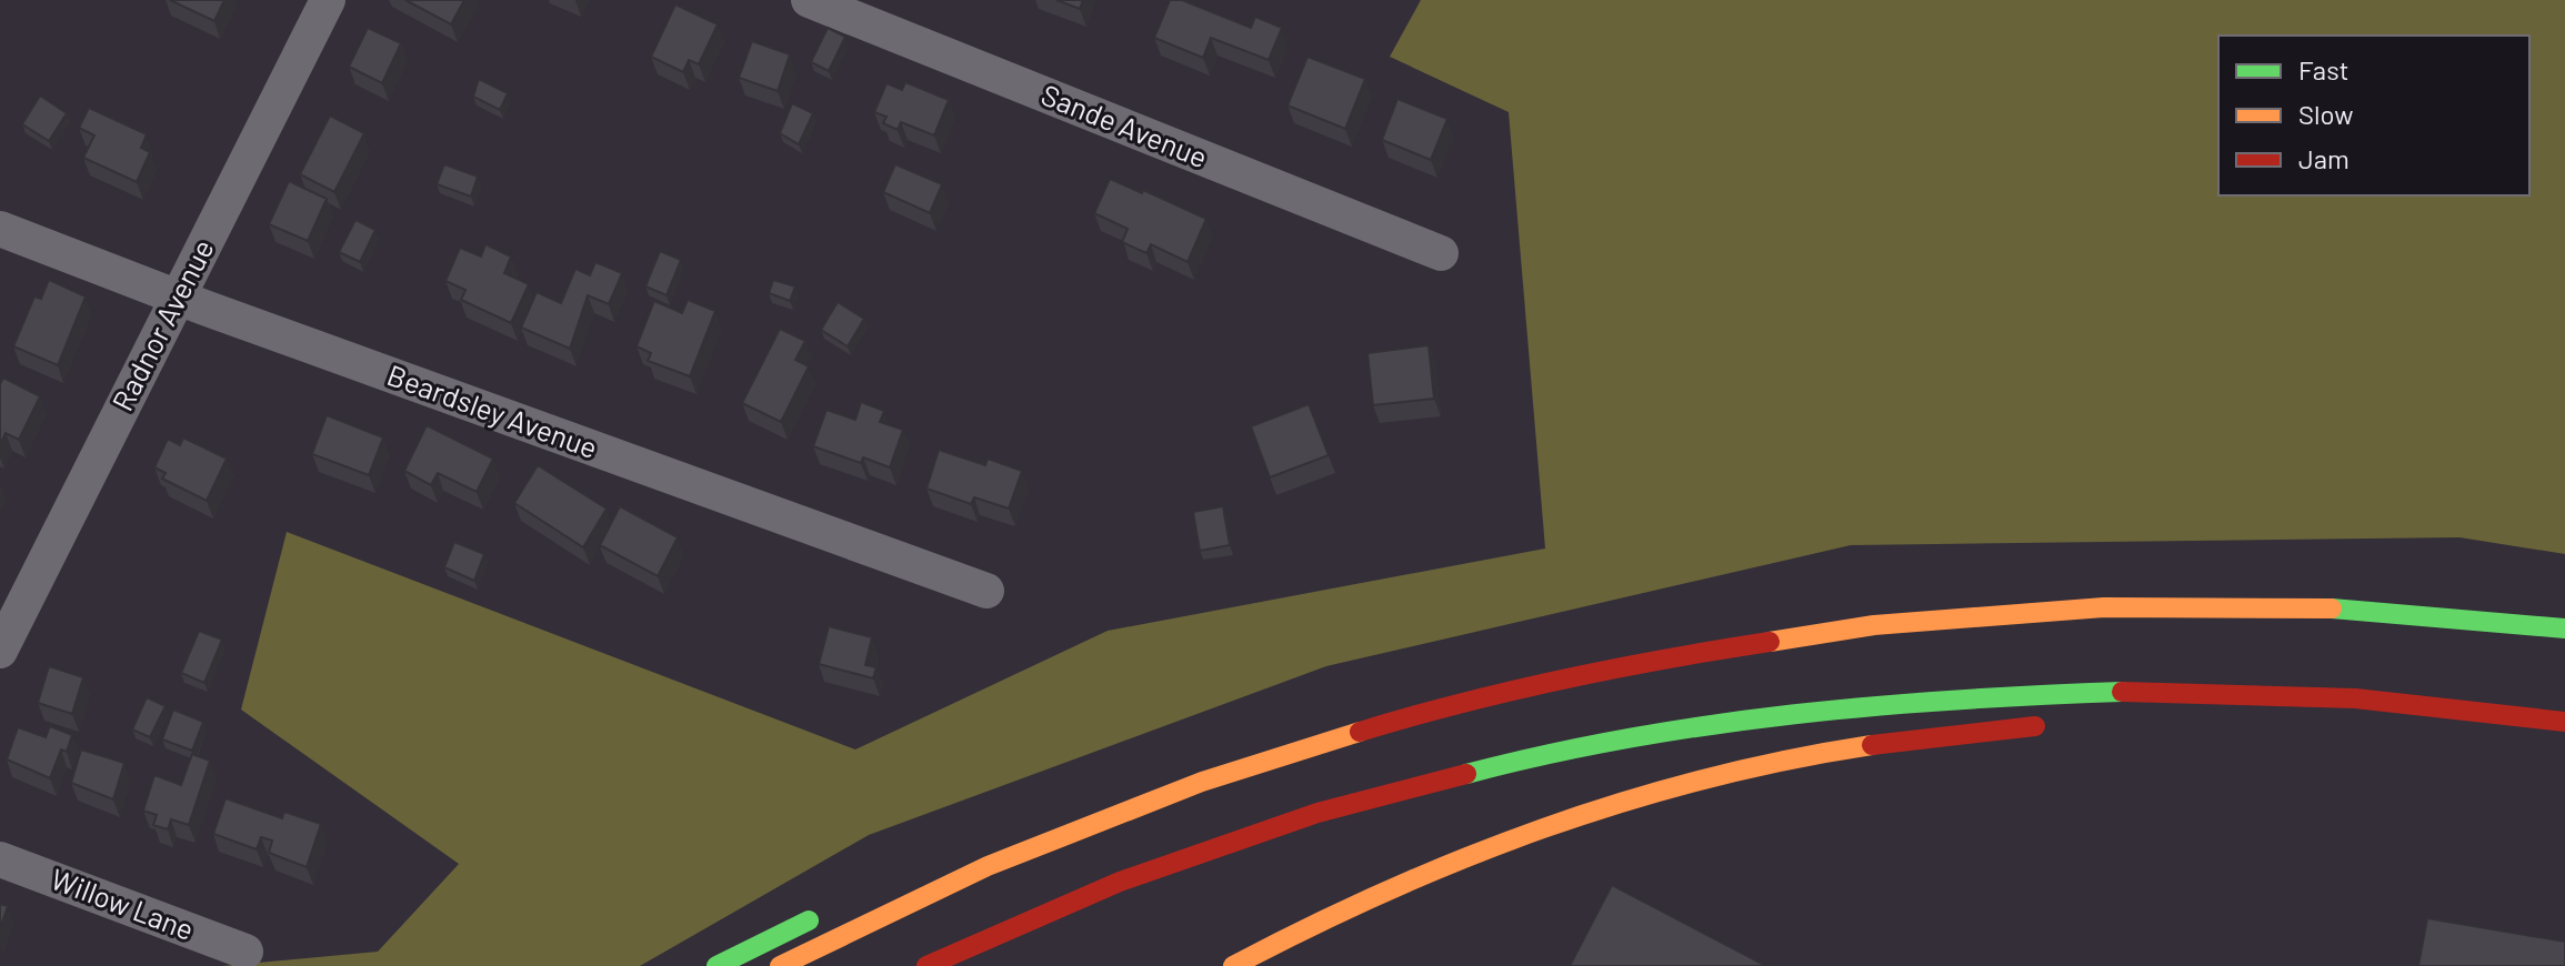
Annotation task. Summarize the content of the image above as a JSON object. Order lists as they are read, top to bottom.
{
  "streets": {
    "street": [
      "Sande Avenue",
      "Radnor Avenue",
      "Beardsley Avenue",
      "Willow Lane"
    ]
  },
  "crossings": [
    ["Radnor Avenue", "Beardsley Avenue"]
  ],
  "legend": ["Fast", "Slow", "Jam"]
}
